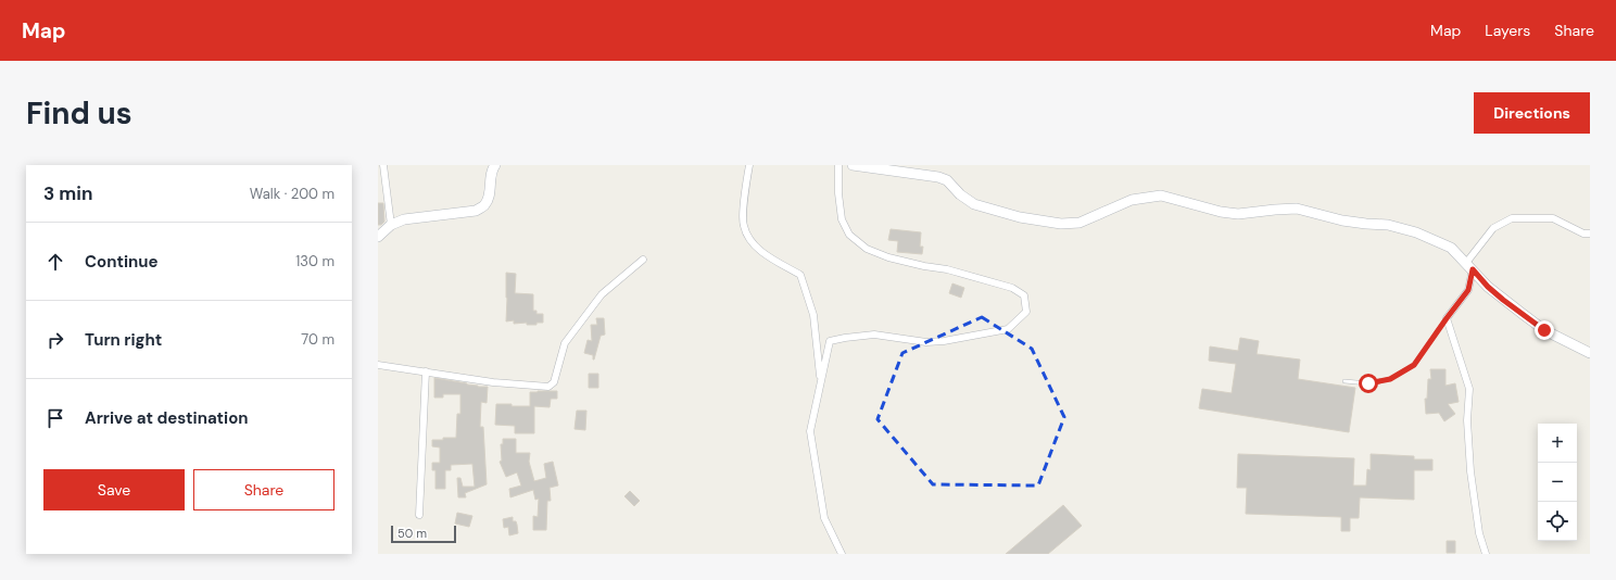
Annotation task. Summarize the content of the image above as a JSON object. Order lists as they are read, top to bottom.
{
  "scale_bar": "50 m",
  "page": {
    "header": "Map",
    "nav": ["Map", "Layers", "Share"],
    "buttons": [
      "Directions",
      ["Save", "Share"]
    ],
    "title": "Find us",
    "heading": ["3 min", "Walk · 200 m"],
    "list": [
      ["Continue", "130 m"],
      ["Turn right", "70 m"],
      "Arrive at destination"
    ],
    "map_buttons": ["+", "−"],
    "scale": "50 m"
  }
}
